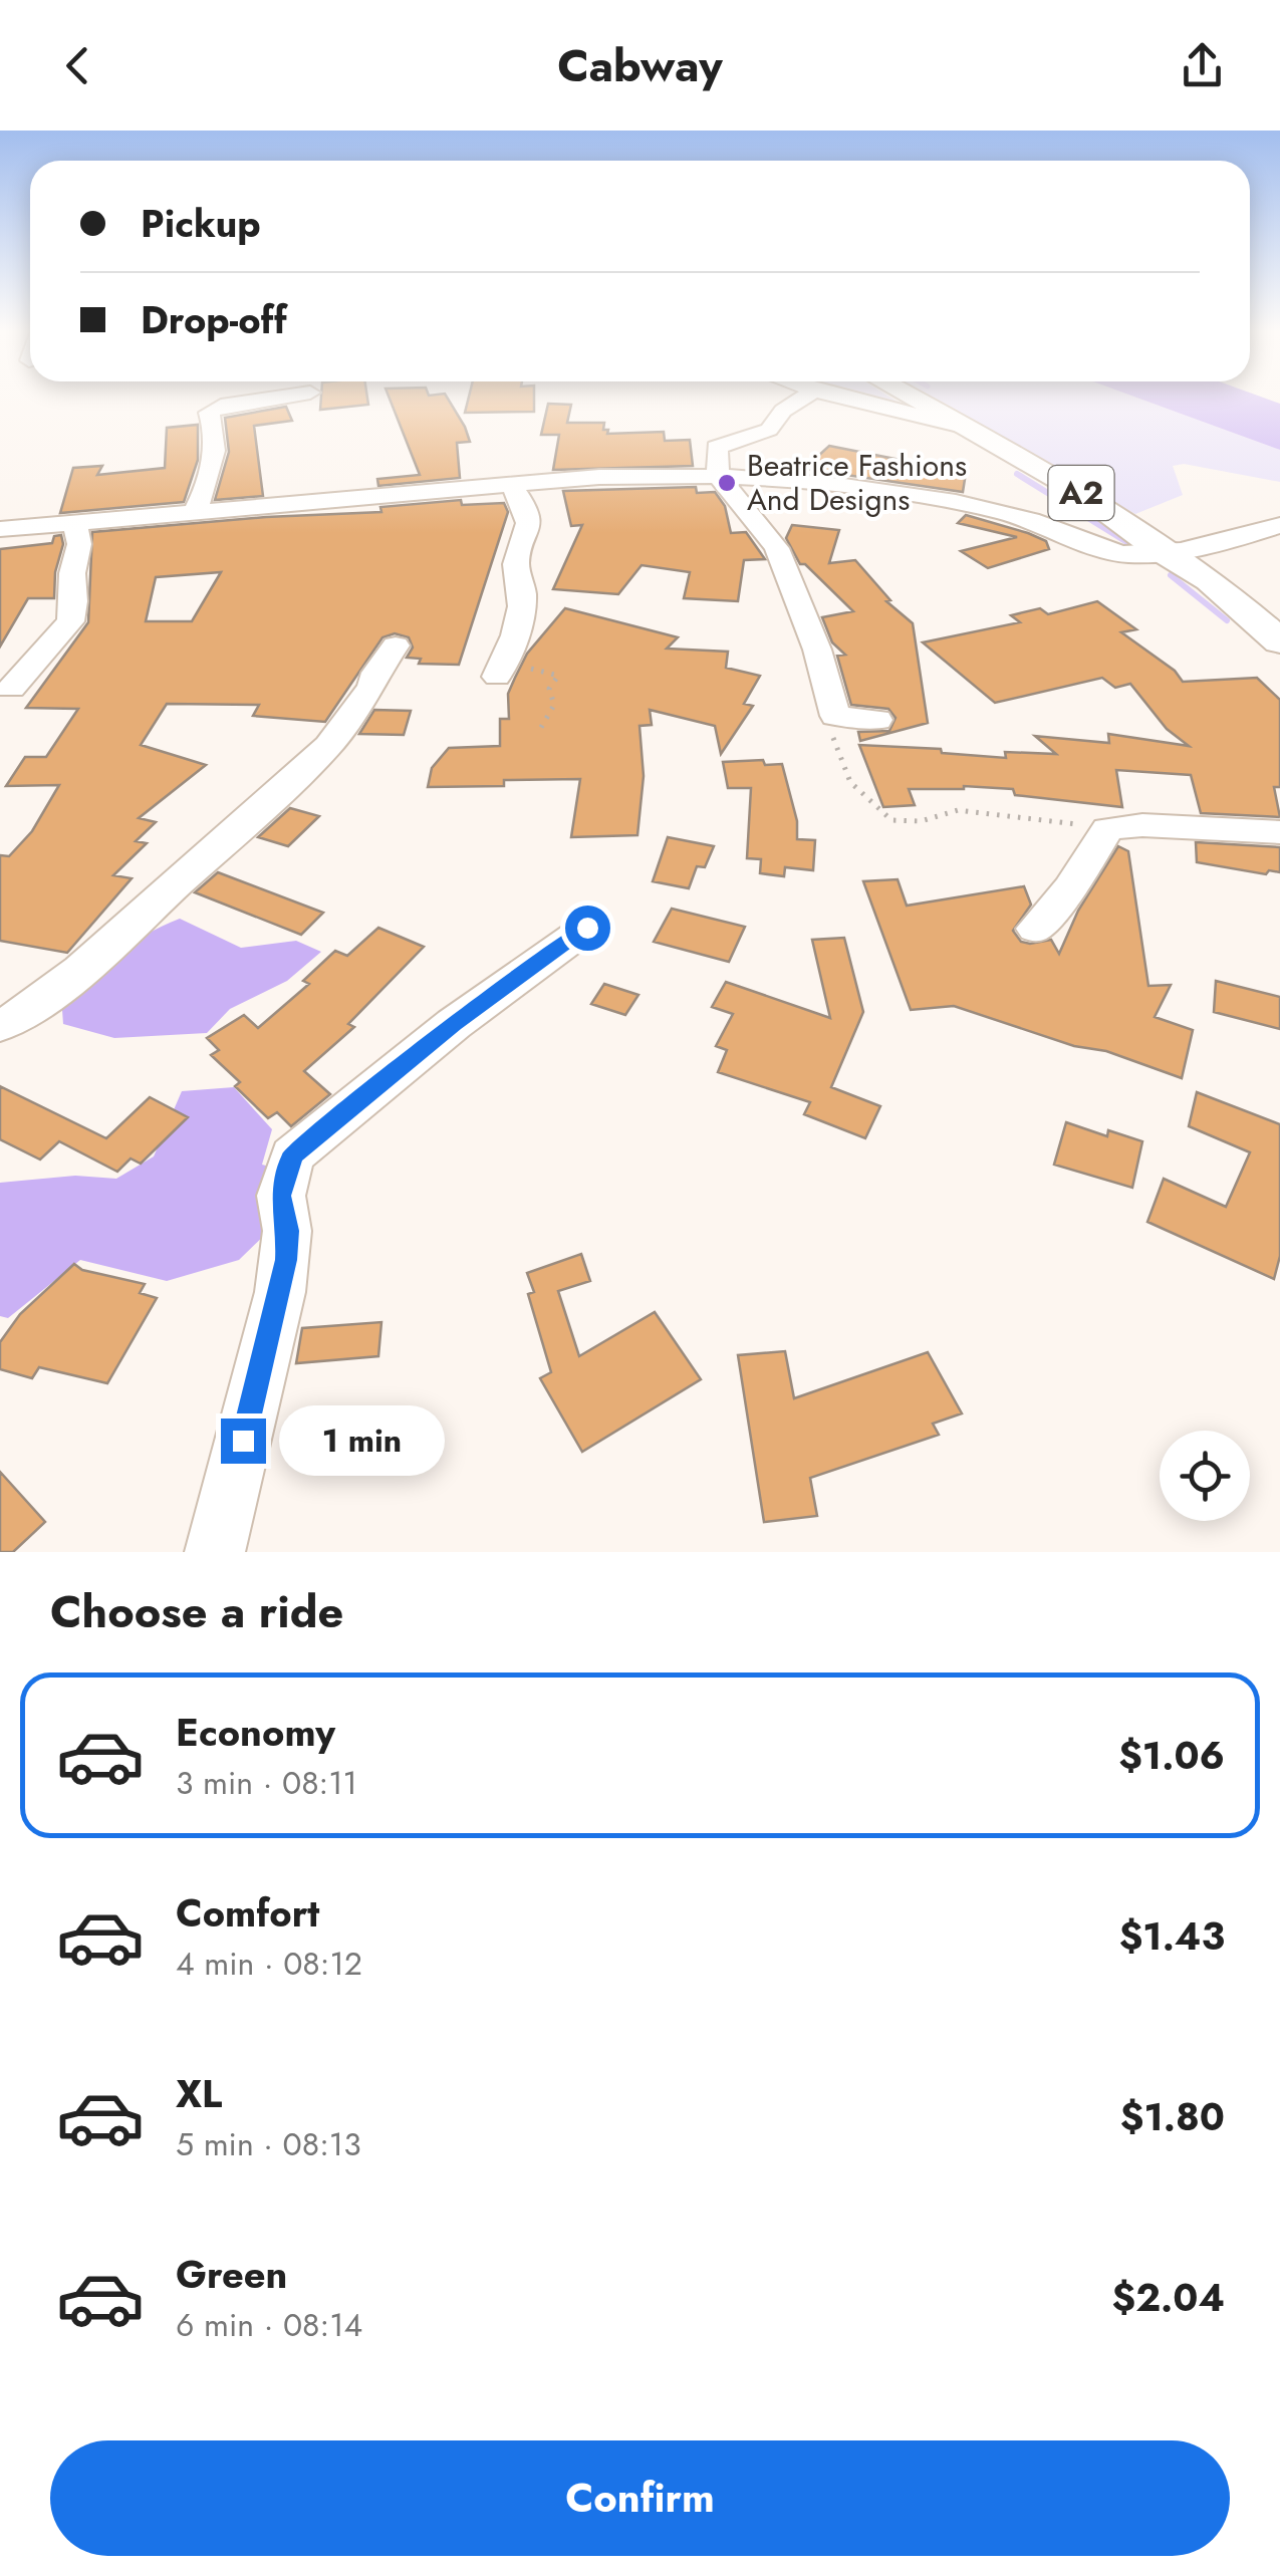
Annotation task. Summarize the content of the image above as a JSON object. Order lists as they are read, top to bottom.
{
  "streets": {
    "main road": ["A2"]
  },
  "places": ["Beatrice Fashions And Designs"],
  "page": {
    "header": "Cabway",
    "banner": ["Pickup", "Drop-off"],
    "bubble": "1 min",
    "heading": "Choose a ride",
    "list": [
      {
        "name": "Economy",
        "note": "3 min · 08:11",
        "value": "$1.06"
      },
      {
        "name": "Comfort",
        "note": "4 min · 08:12",
        "value": "$1.43"
      },
      {
        "name": "XL",
        "note": "5 min · 08:13",
        "value": "$1.80"
      },
      {
        "name": "Green",
        "note": "6 min · 08:14",
        "value": "$2.04"
      }
    ],
    "buttons": "Confirm"
  }
}
